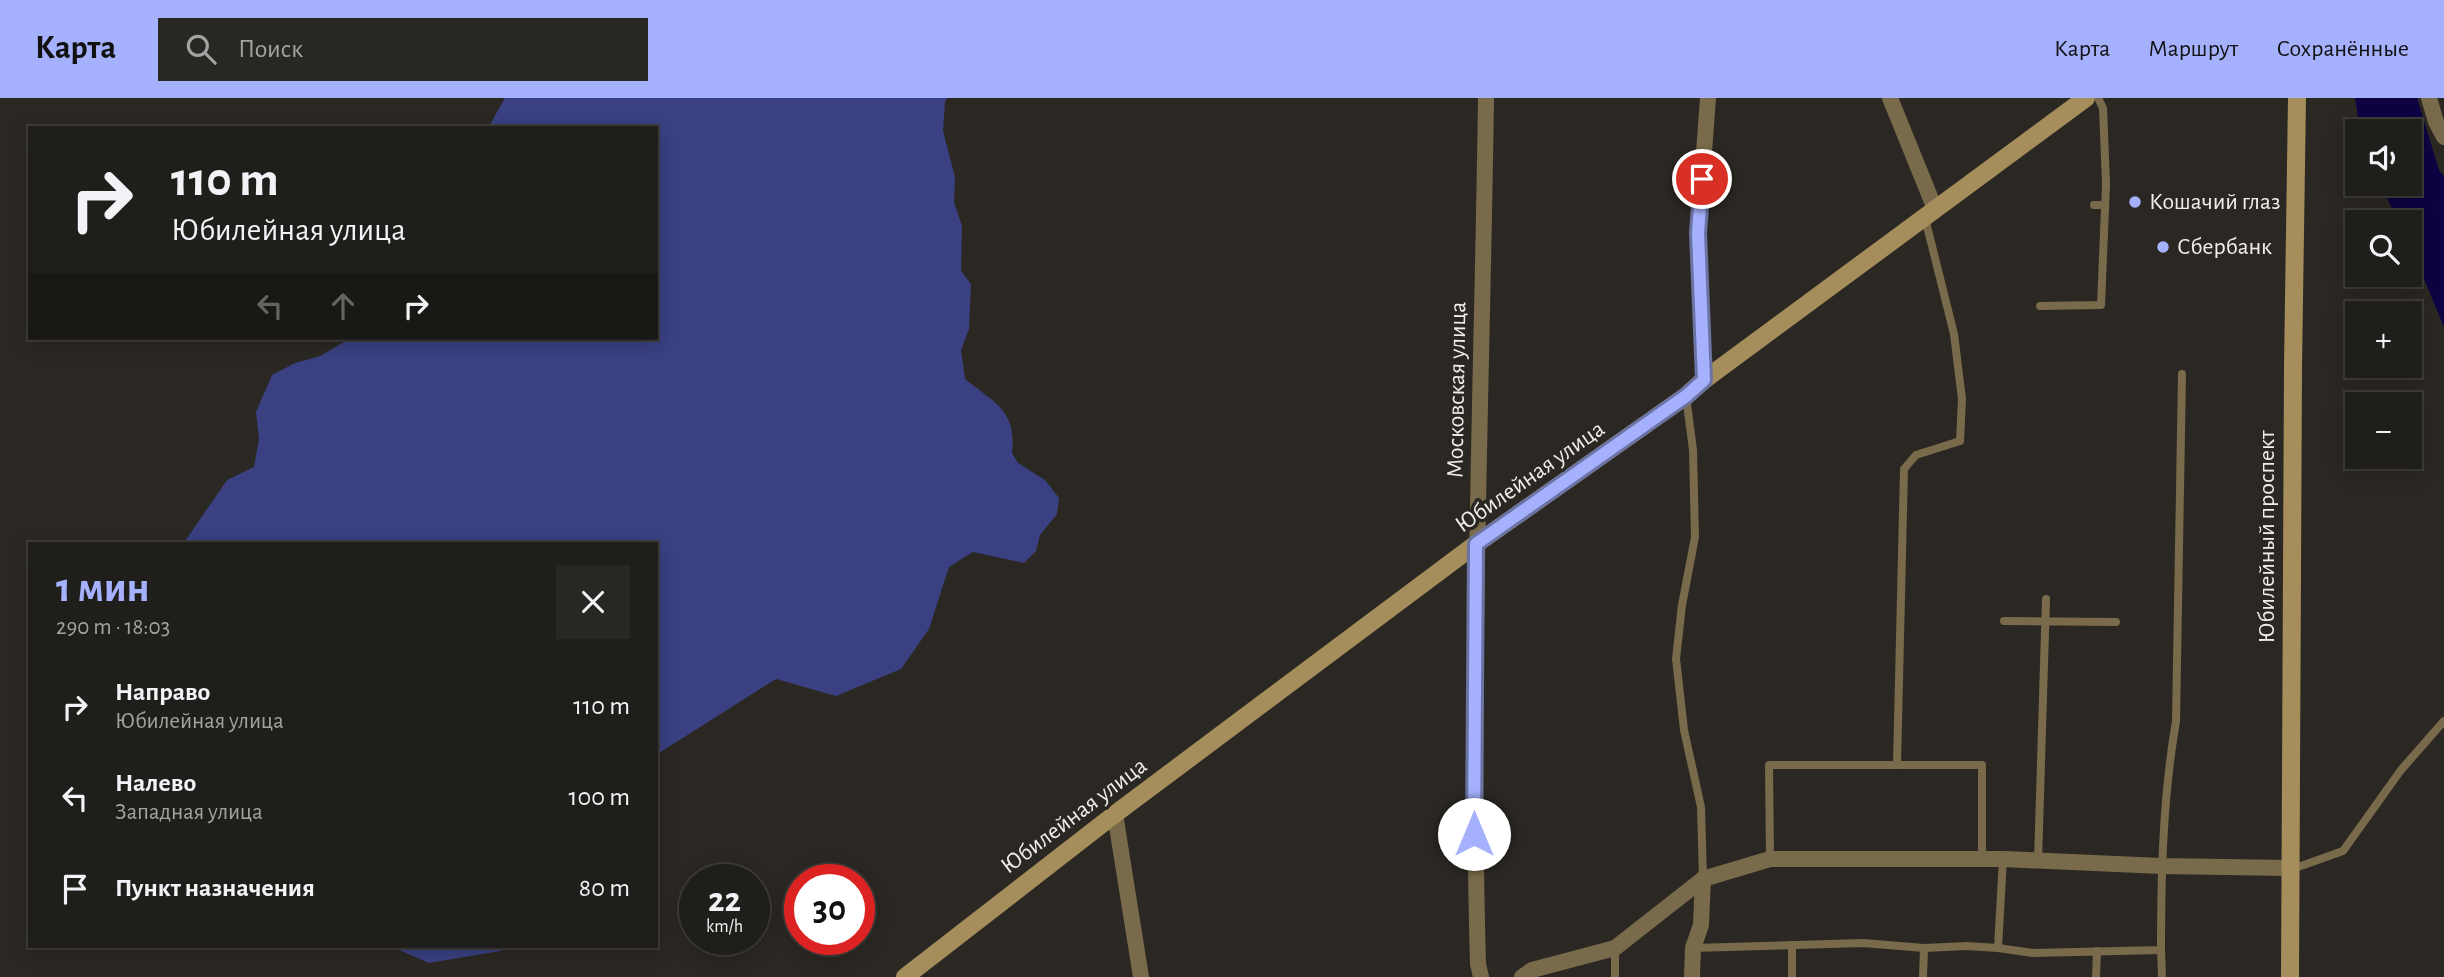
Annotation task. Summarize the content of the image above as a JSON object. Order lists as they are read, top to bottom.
{
  "streets": {
    "main road": ["Юбилейная улица", "Юбилейный проспект"],
    "street": ["Московская улица"]
  },
  "crossings": [
    ["Московская улица", "Юбилейная улица"]
  ],
  "places": ["Кошачий глаз", "Сбербанк"],
  "page": {
    "header": "Карта",
    "search": "Поиск",
    "nav": ["Карта", "Маршрут", "Сохранённые"],
    "map_buttons": ["+", "−"],
    "turn": ["110 m", "Юбилейная улица"],
    "heading": ["1 мин", "290 m · 18:03"],
    "list": [
      {
        "name": "Направо",
        "note": "Юбилейная улица",
        "value": "110 m"
      },
      {
        "name": "Налево",
        "note": "Западная улица",
        "value": "100 m"
      },
      {
        "name": "Пункт назначения",
        "value": "80 m"
      }
    ],
    "speed": "22 km/h",
    "limit": "30"
  }
}
